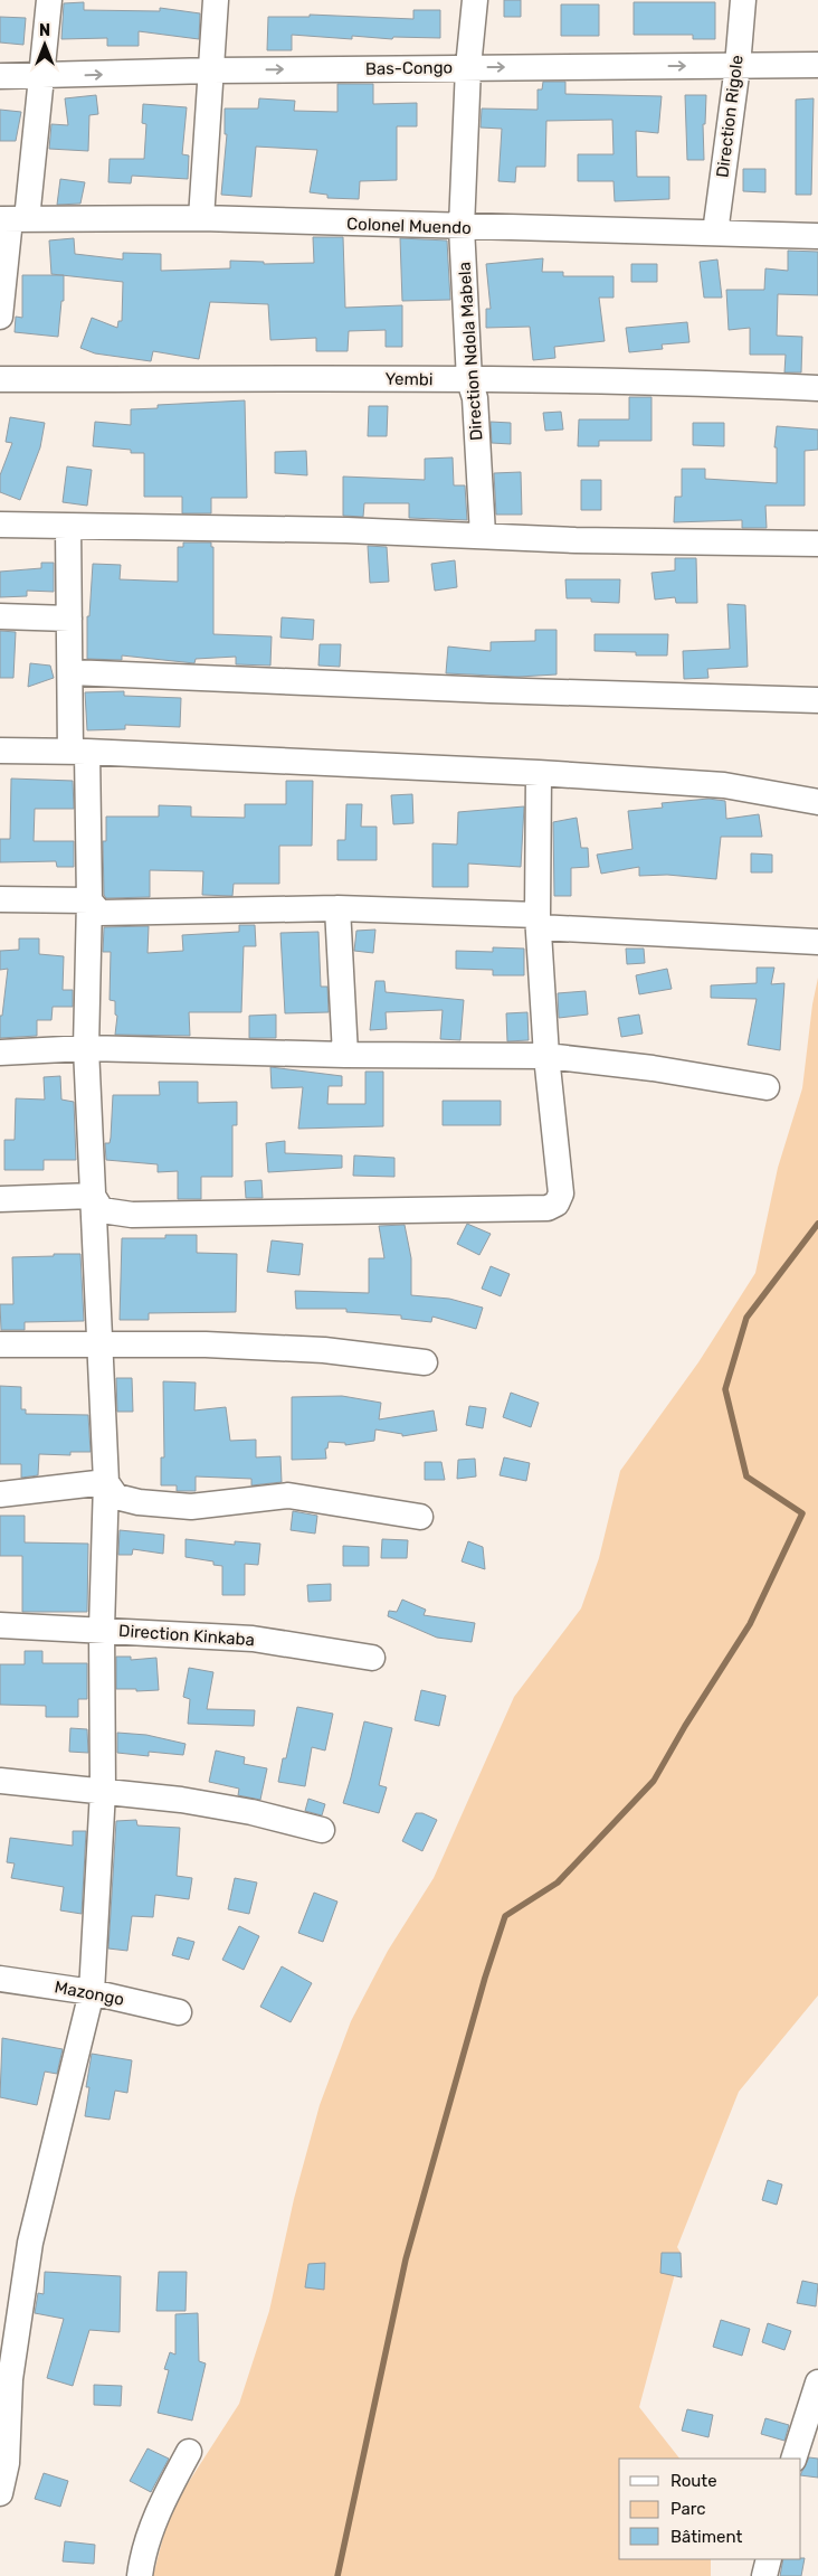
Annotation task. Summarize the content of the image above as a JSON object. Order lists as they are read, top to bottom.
{
  "streets": {
    "street": [
      "Bas-Congo",
      "Direction Rigole",
      "Colonel Muendo",
      "Direction Ndola Mabela",
      "Yembi",
      "Direction Kinkaba",
      "Mazongo"
    ]
  },
  "crossings": [
    ["Bas-Congo", "Direction Rigole"],
    ["Bas-Congo", "Direction Ndola Mabela"],
    ["Direction Rigole", "Colonel Muendo"],
    ["Colonel Muendo", "Direction Ndola Mabela"],
    ["Direction Ndola Mabela", "Yembi"]
  ],
  "one_way": ["Bas-Congo"],
  "legend": ["Route", "Parc", "Bâtiment"],
  "north": "top"
}
